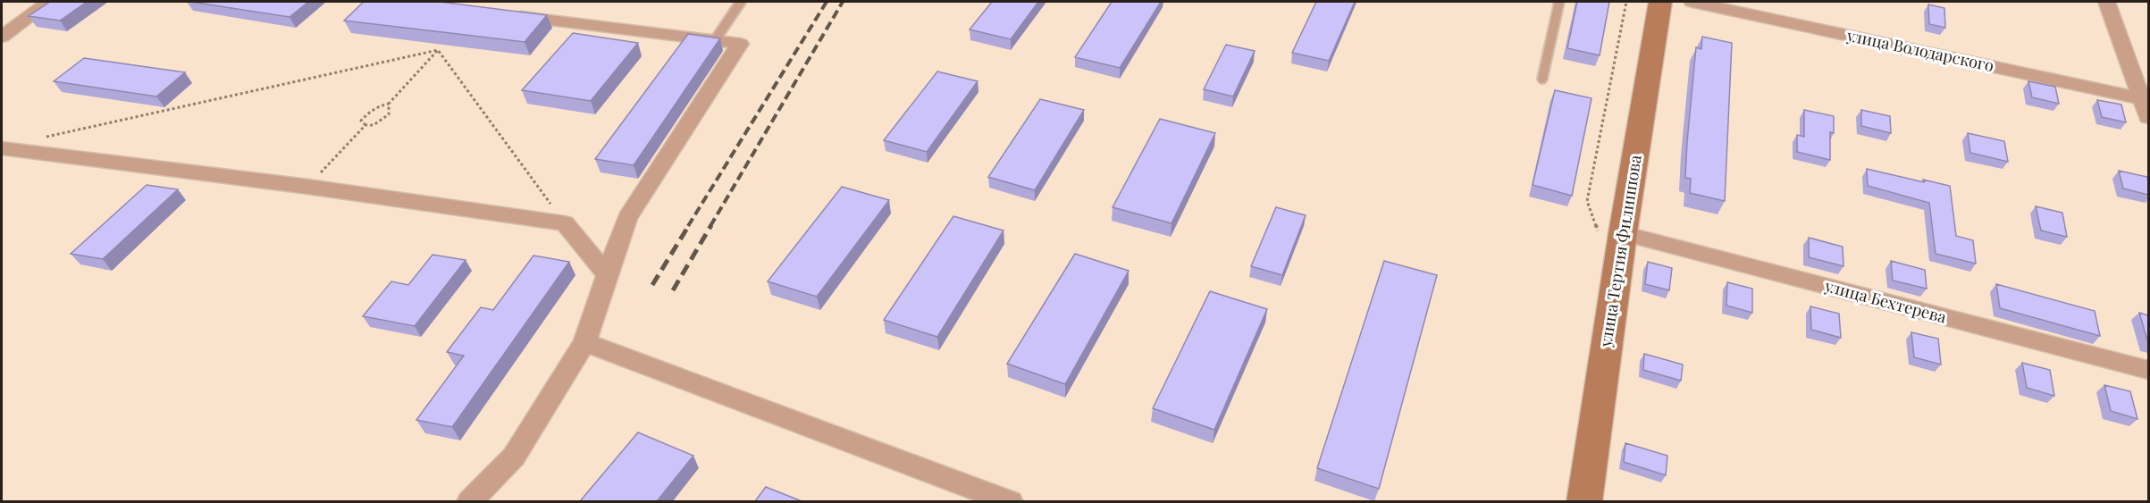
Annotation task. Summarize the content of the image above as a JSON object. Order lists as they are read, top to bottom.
{
  "streets": {
    "street": ["улица Володарского", "улица Тертия Филиппова", "улица Бехтерева"]
  },
  "crossings": [
    ["улица Тертия Филиппова", "улица Бехтерева"]
  ]
}
